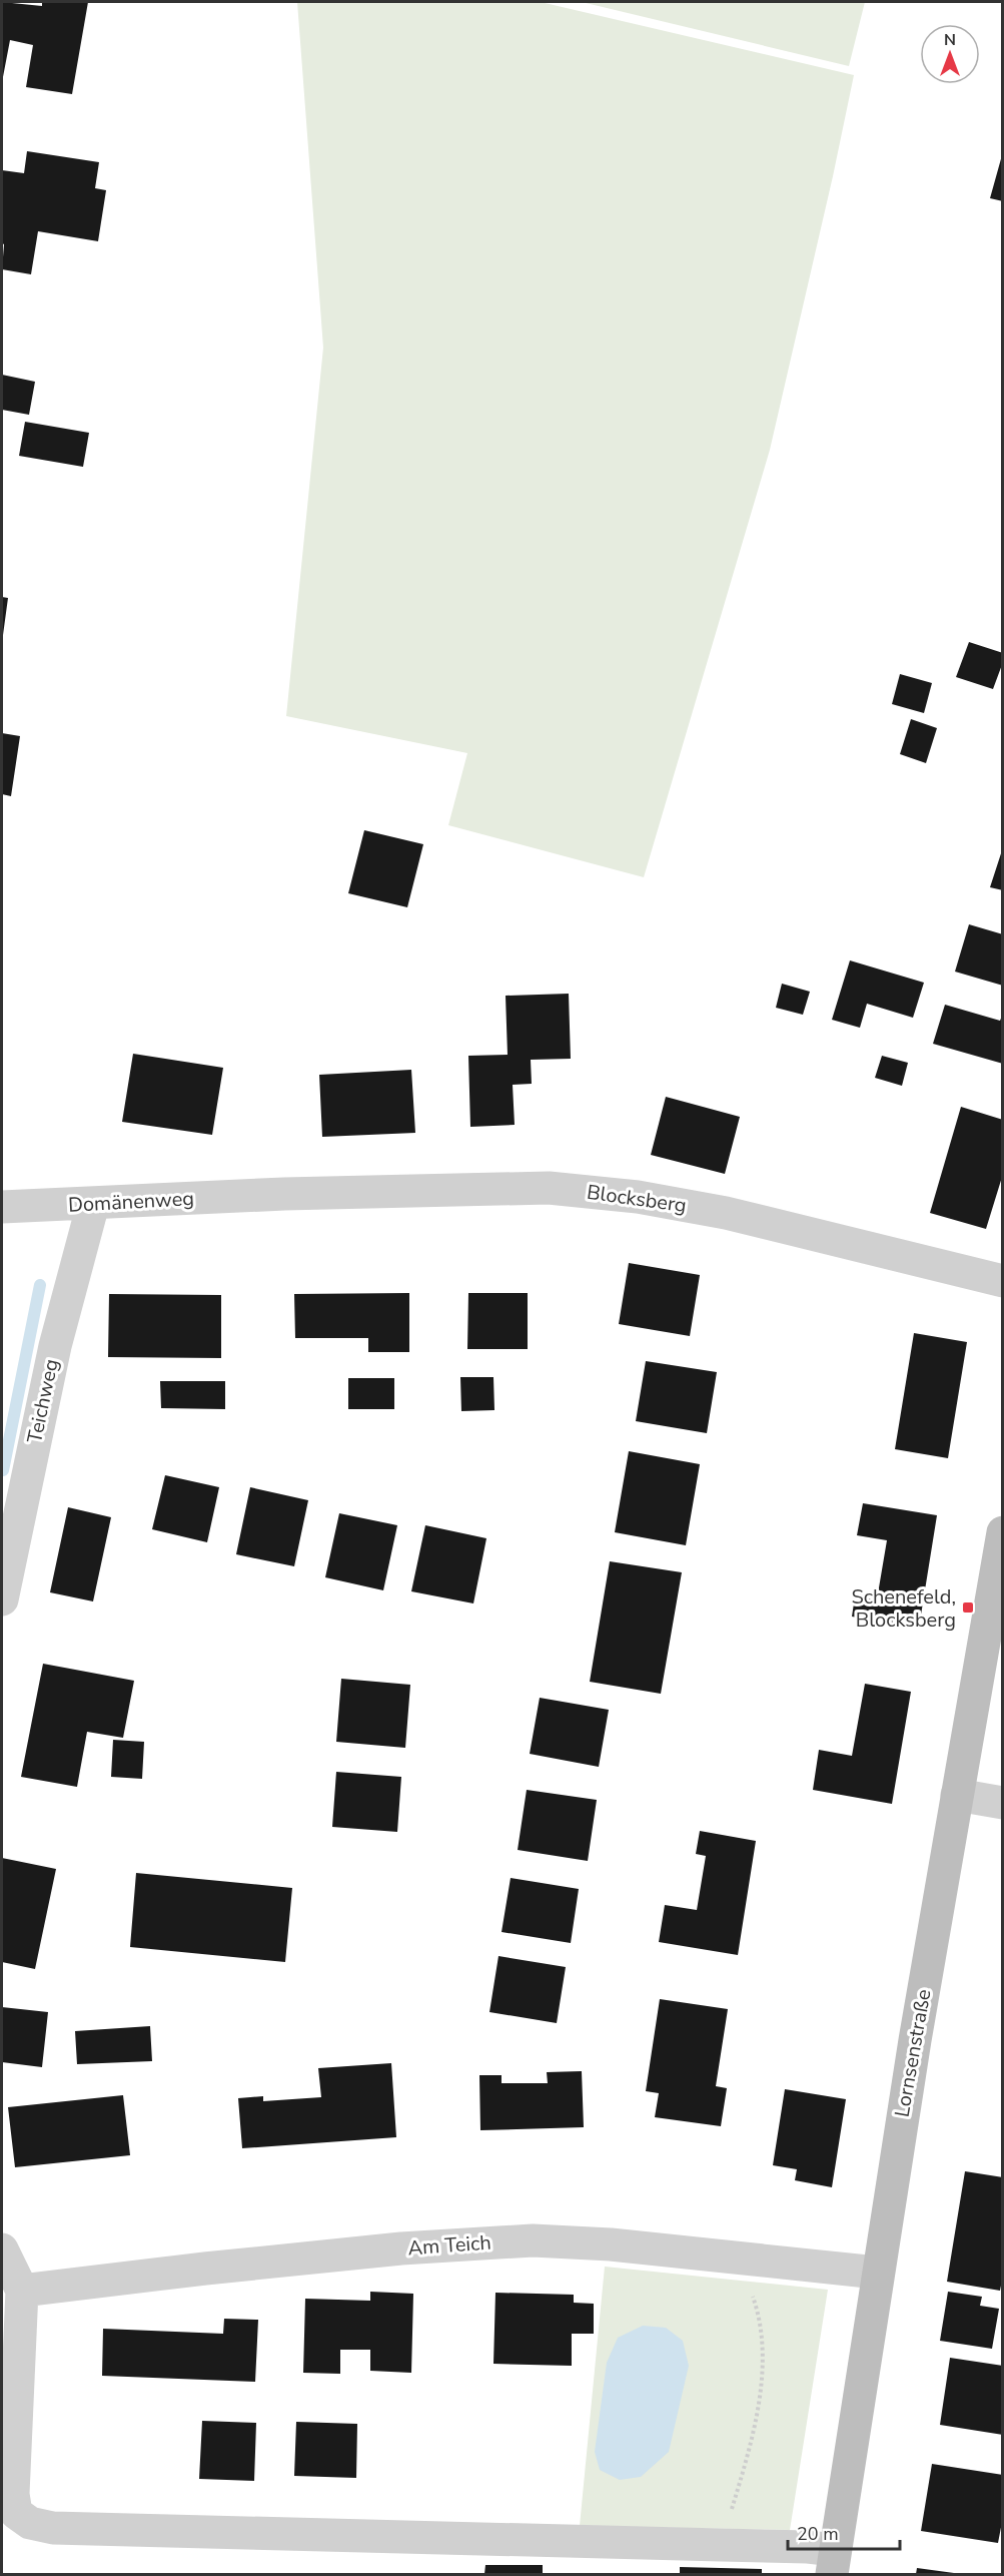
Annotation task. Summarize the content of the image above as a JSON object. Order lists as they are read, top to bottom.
{
  "streets": {
    "street": [
      "Blocksberg",
      "Domänenweg",
      "Teichweg",
      "Lornsenstraße",
      "Am Teich"
    ]
  },
  "crossings": [
    ["Blocksberg", "Domänenweg"],
    ["Domänenweg", "Teichweg"],
    ["Lornsenstraße", "Am Teich"]
  ],
  "places": {
    "transit": ["Schenefeld, Blocksberg"]
  },
  "scale_bar": "20 m",
  "north": "top"
}
